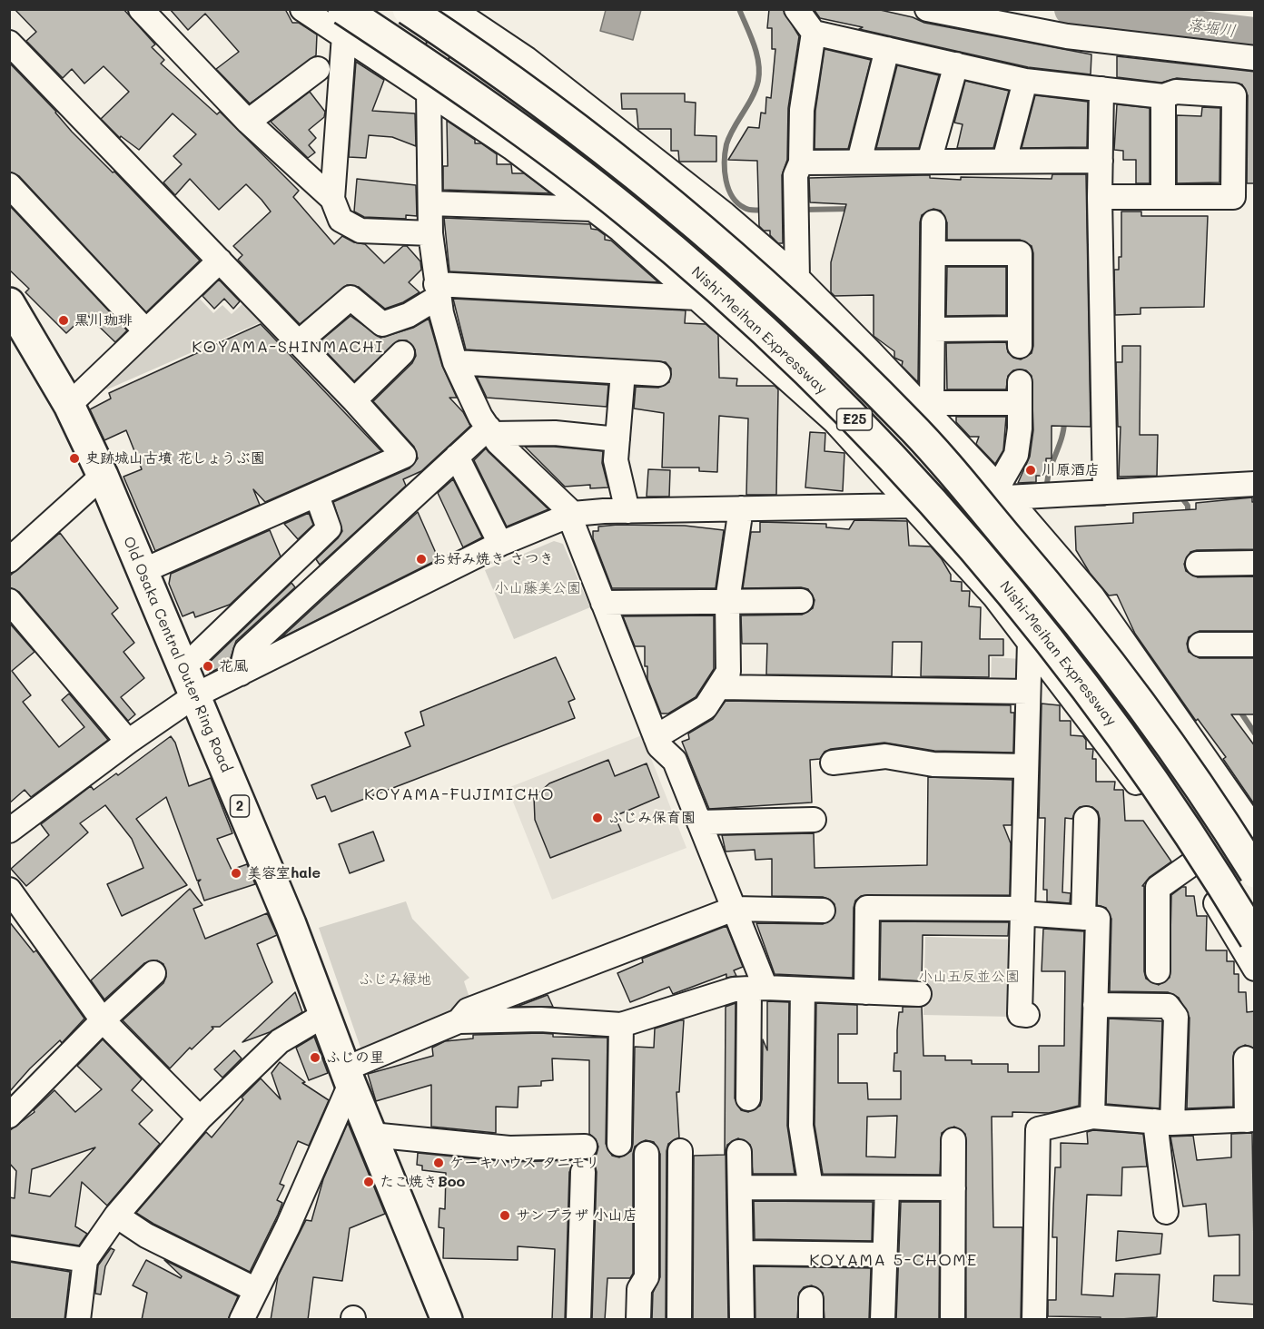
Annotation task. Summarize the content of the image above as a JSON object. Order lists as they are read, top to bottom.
{
  "streets": {
    "main road": [
      "Nishi-Meihan Expressway",
      "E25",
      "Old Osaka Central Outer Ring Road",
      "2"
    ]
  },
  "districts": ["KOYAMA-SHINMACHI", "KOYAMA-FUJIMICHO", "KOYAMA 5-CHOME"],
  "water": ["落堀川"],
  "parks": ["小山藤美公園", "小山五反並公園", "ふじみ緑地"],
  "places": [
    "黒川珈琲",
    "史跡城山古墳 花しょうぶ園",
    "川原酒店",
    "お好み焼き さつき",
    "花風",
    "ふじみ保育園",
    "美容室hale",
    "ふじの里",
    "ケーキハウス タニモリ",
    "たこ焼きBoo",
    "サンプラザ 小山店"
  ]
}
